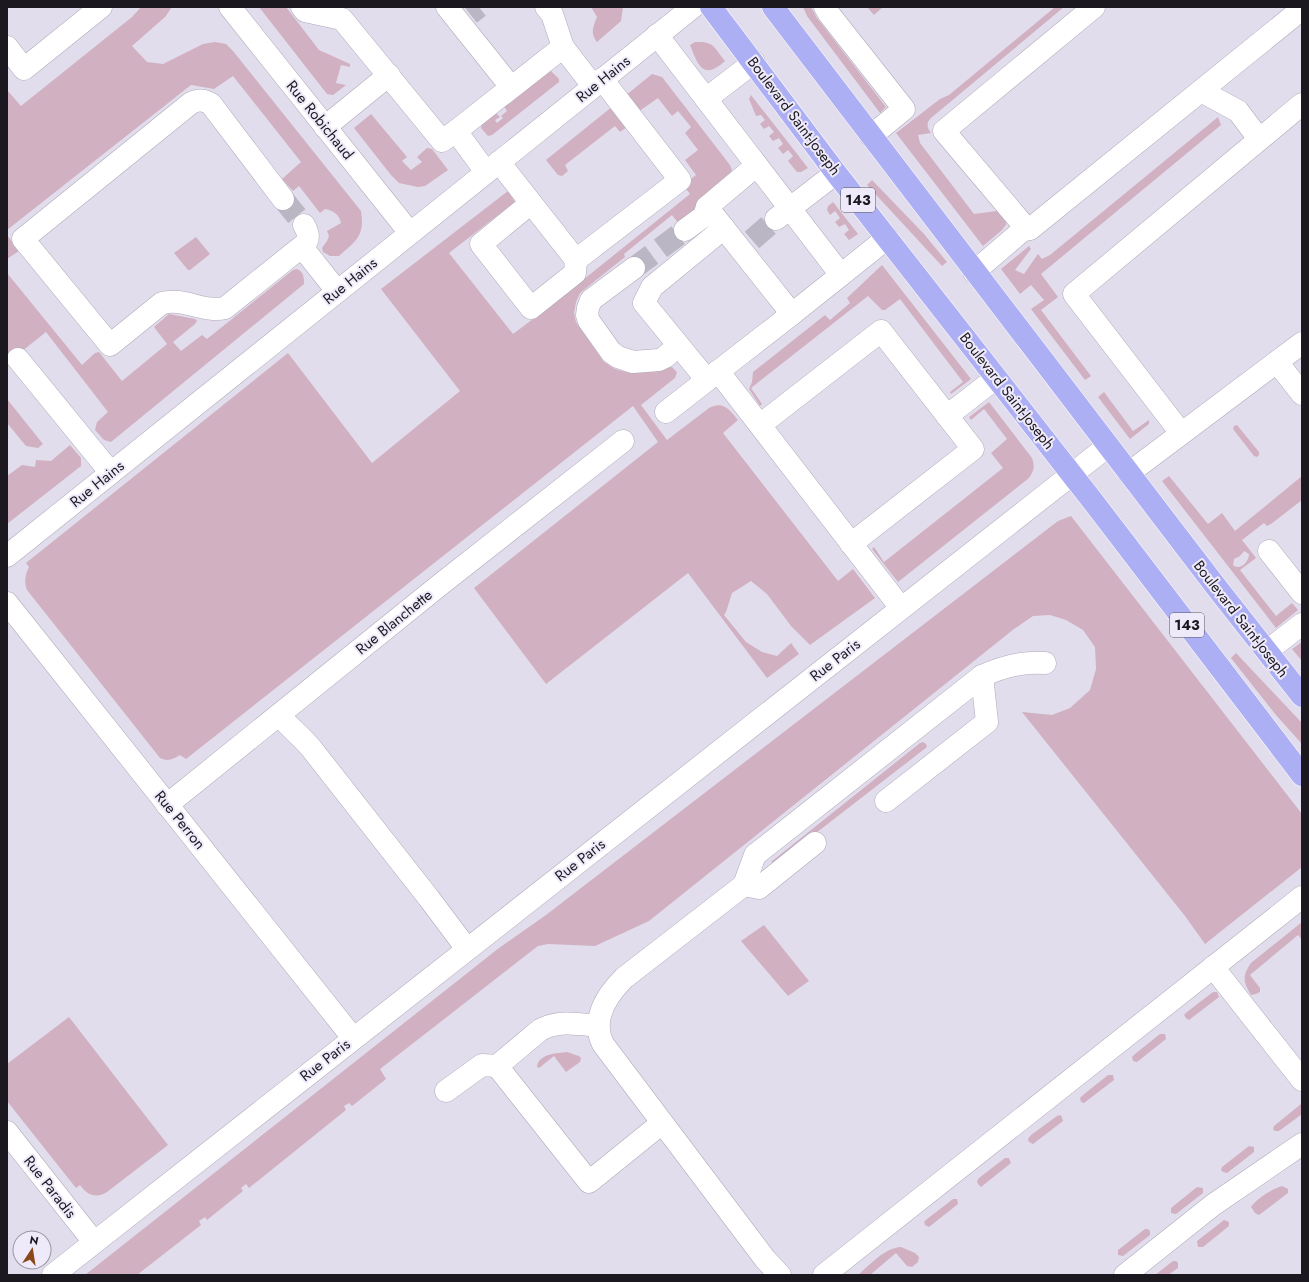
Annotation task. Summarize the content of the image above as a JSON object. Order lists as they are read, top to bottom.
{
  "streets": {
    "main road": ["Boulevard Saint-Joseph", "143"],
    "street": [
      "Rue Hains",
      "Rue Robichaud",
      "Rue Blanchette",
      "Rue Paris",
      "Rue Perron",
      "Rue Paradis"
    ]
  },
  "crossings": [
    ["Rue Hains", "Rue Robichaud"],
    ["Boulevard Saint-Joseph", "Rue Paris"],
    ["Rue Blanchette", "Rue Perron"],
    ["Rue Paris", "Rue Perron"],
    ["Rue Paris", "Rue Paradis"]
  ],
  "north": "top"
}
